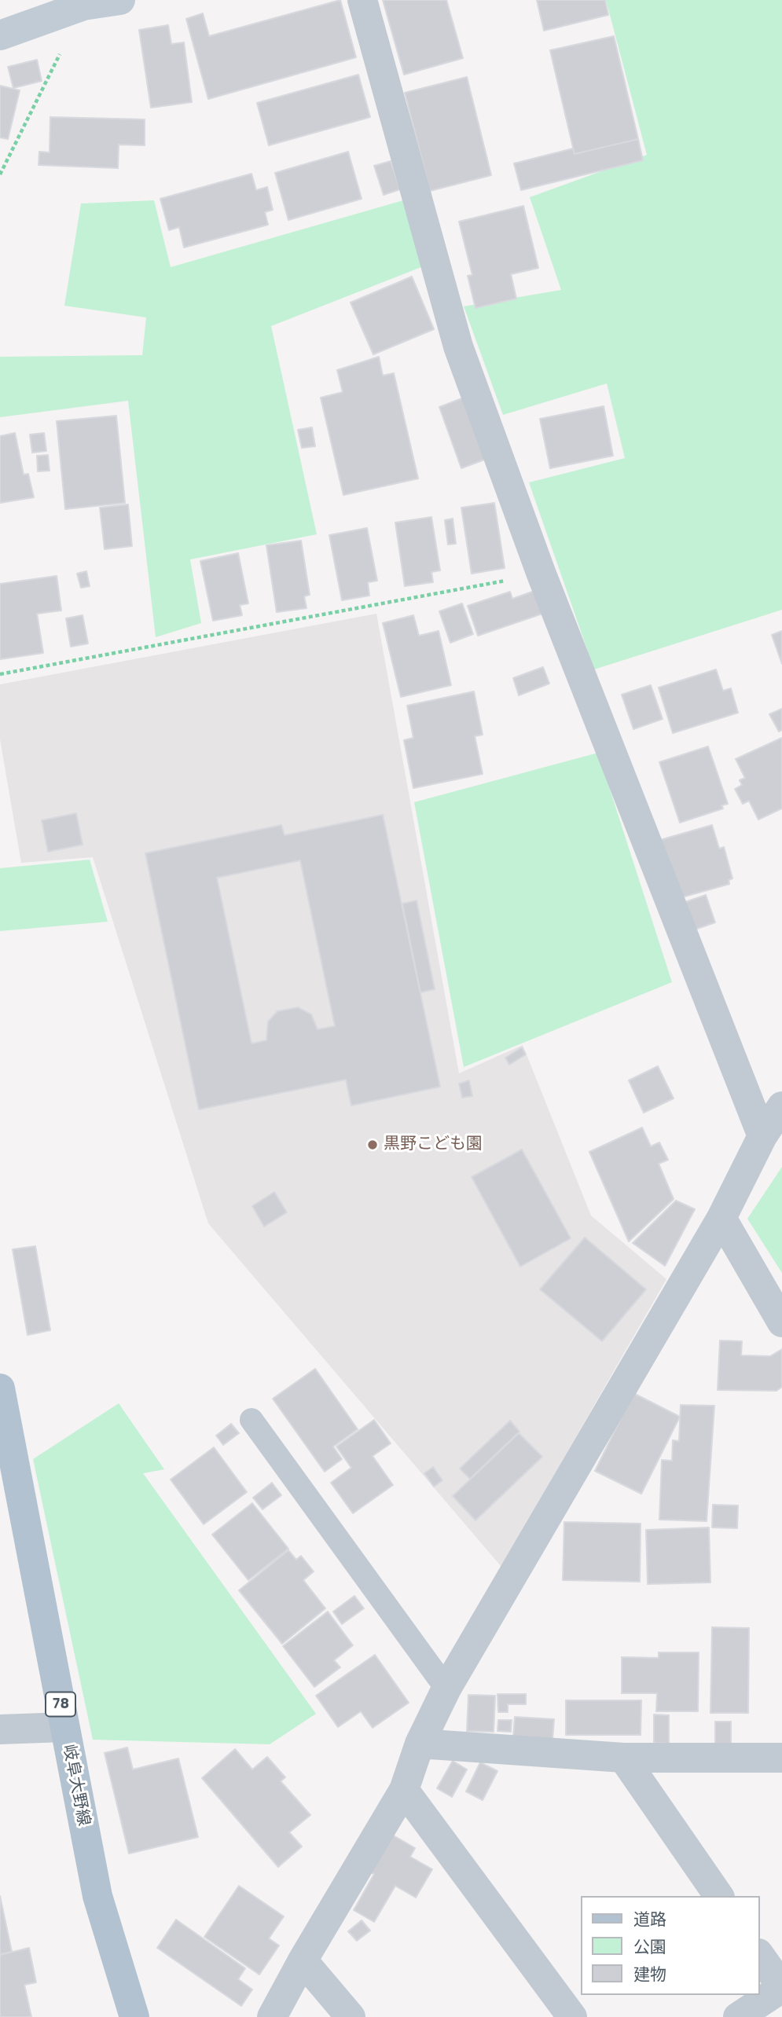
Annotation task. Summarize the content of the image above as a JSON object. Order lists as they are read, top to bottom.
{
  "streets": {
    "main road": ["78", "岐阜大野線"]
  },
  "places": ["黒野こども園"],
  "legend": ["道路", "公園", "建物"]
}
